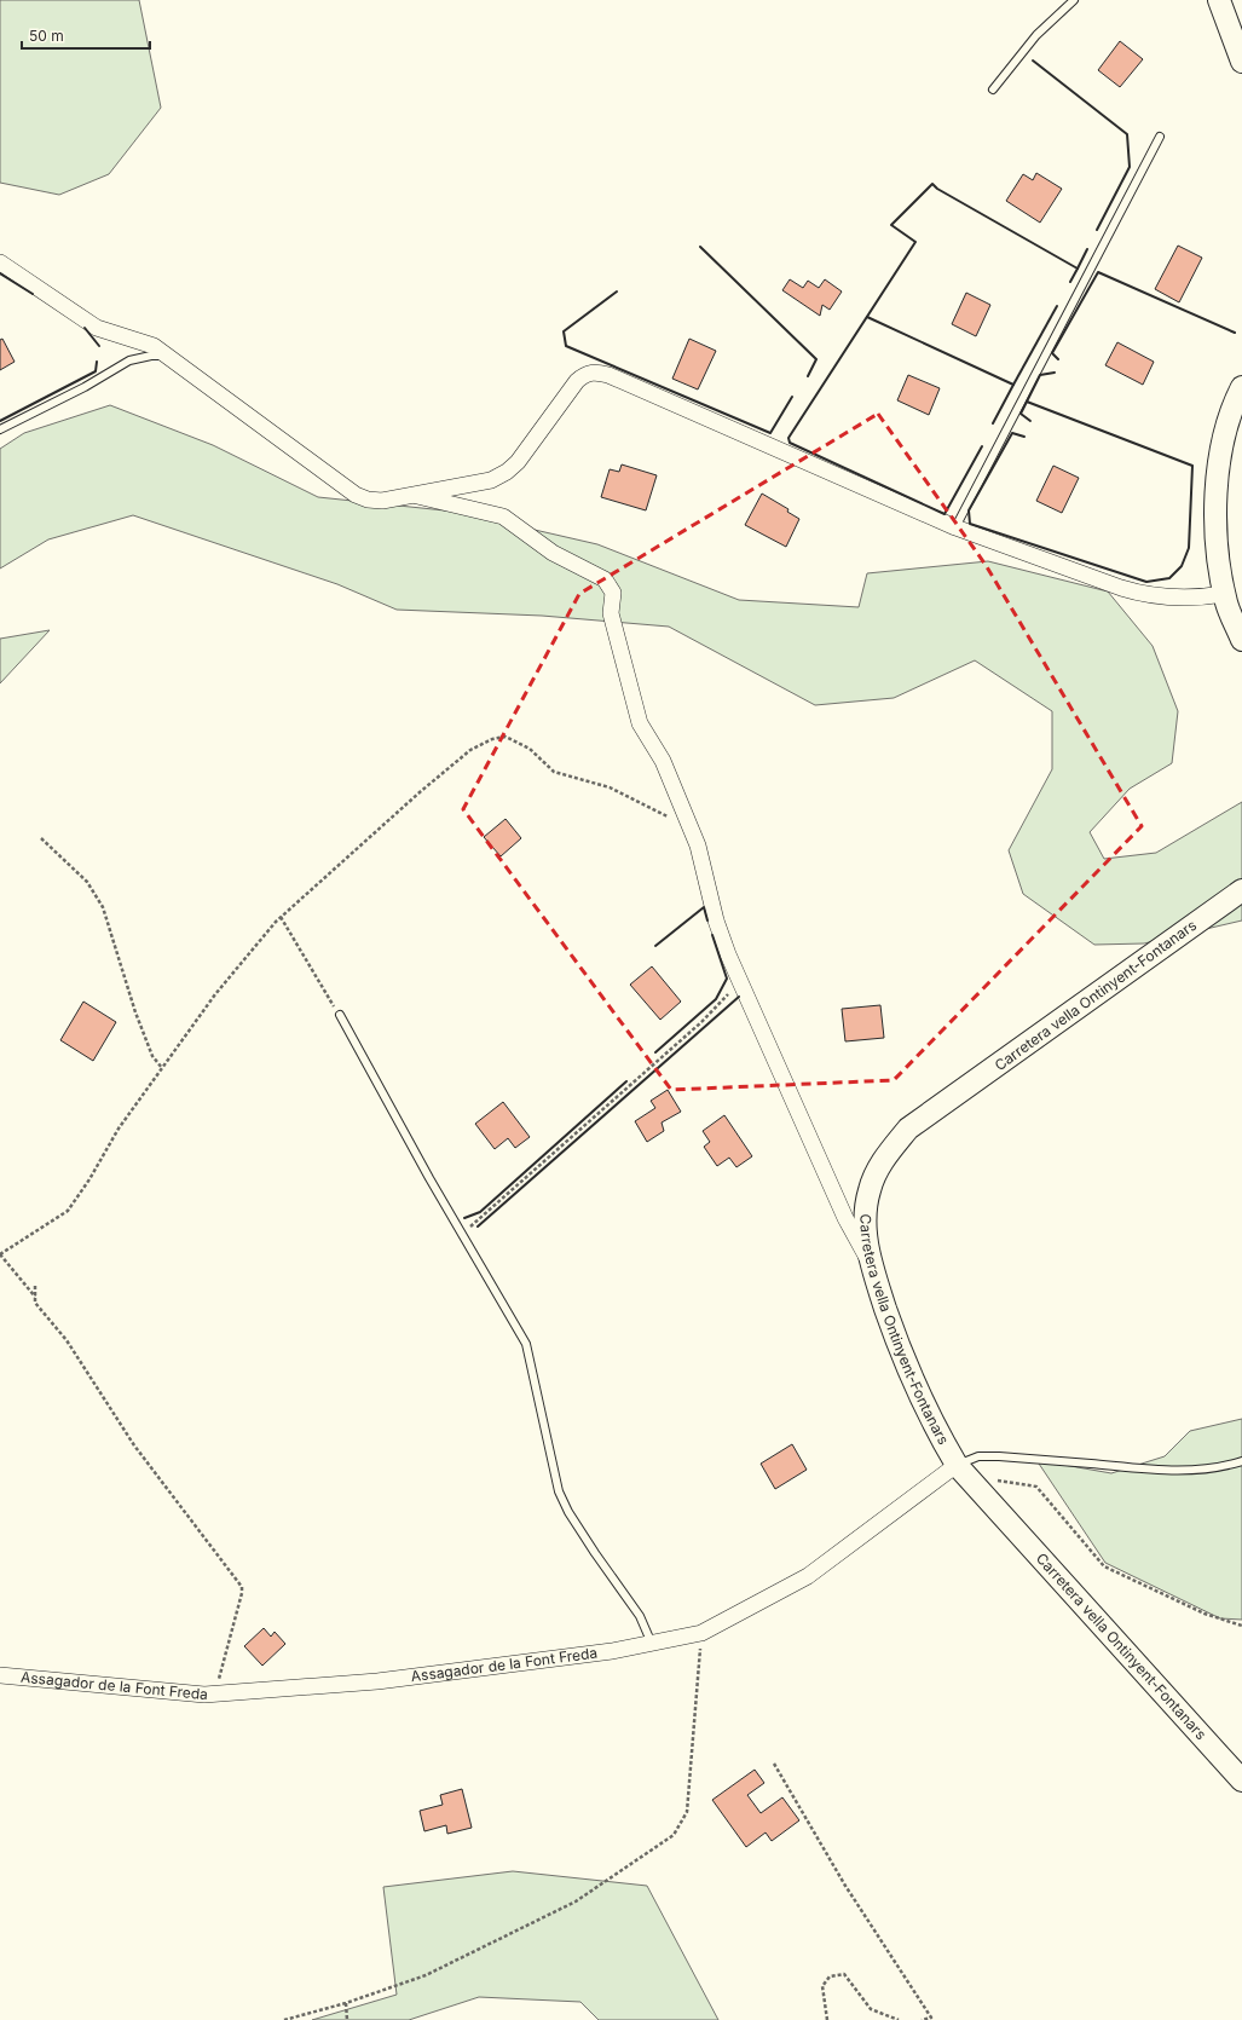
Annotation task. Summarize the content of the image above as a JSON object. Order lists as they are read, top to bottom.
{
  "streets": {
    "street": ["Carretera vella Ontinyent-Fontanars", "Assagador de la Font Freda"]
  },
  "crossings": [
    ["Carretera vella Ontinyent-Fontanars", "Assagador de la Font Freda"]
  ],
  "scale_bar": "50 m"
}
